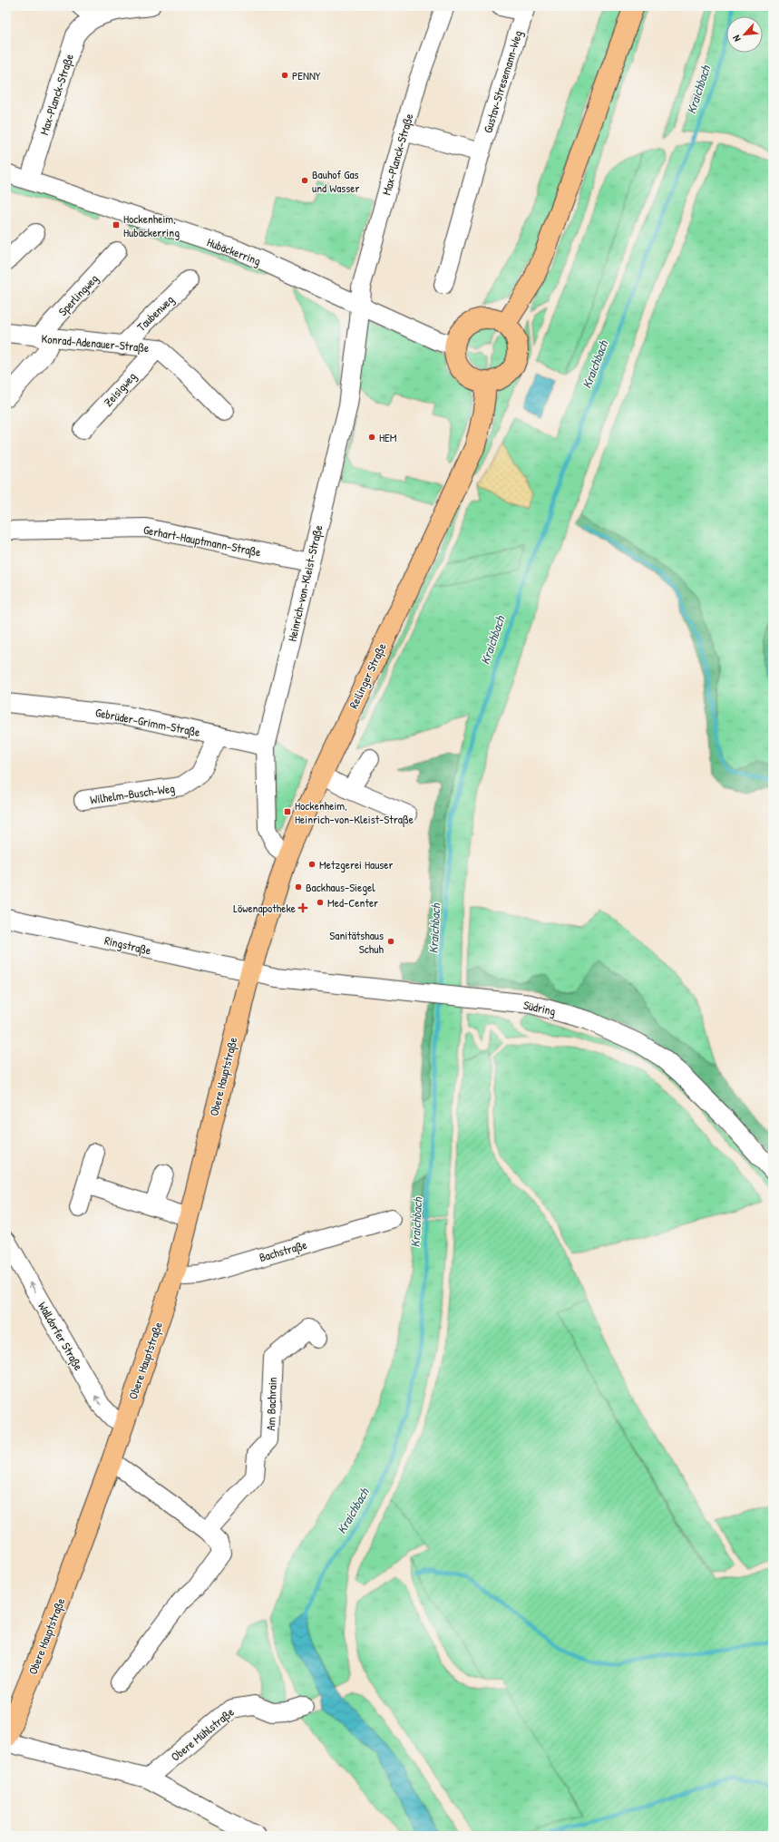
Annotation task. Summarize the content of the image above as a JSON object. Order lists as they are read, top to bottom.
{
  "streets": {
    "main road": ["Reilinger Straße", "Obere Hauptstraße"],
    "street": [
      "Gustav-Stresemann-Weg",
      "Max-Planck-Straße",
      "Hubäckerring",
      "Sperlingweg",
      "Taubenweg",
      "Konrad-Adenauer-Straße",
      "Zeisigweg",
      "Gerhart-Hauptmann-Straße",
      "Heinrich-von-Kleist-Straße",
      "Gebrüder-Grimm-Straße",
      "Wilhelm-Busch-Weg",
      "Ringstraße",
      "Südring",
      "Bachstraße",
      "Walldorfer Straße",
      "Am Bachrain",
      "Obere Mühlstraße"
    ]
  },
  "crossings": [
    ["Max-Planck-Straße", "Hubäckerring"],
    ["Max-Planck-Straße", "Heinrich-von-Kleist-Straße"],
    ["Hubäckerring", "Heinrich-von-Kleist-Straße"],
    ["Hubäckerring", "Reilinger Straße"],
    ["Sperlingweg", "Konrad-Adenauer-Straße"],
    ["Taubenweg", "Konrad-Adenauer-Straße"],
    ["Konrad-Adenauer-Straße", "Zeisigweg"],
    ["Gerhart-Hauptmann-Straße", "Heinrich-von-Kleist-Straße"],
    ["Heinrich-von-Kleist-Straße", "Reilinger Straße"],
    ["Heinrich-von-Kleist-Straße", "Gebrüder-Grimm-Straße"],
    ["Reilinger Straße", "Ringstraße"],
    ["Reilinger Straße", "Südring"],
    ["Reilinger Straße", "Obere Hauptstraße"],
    ["Gebrüder-Grimm-Straße", "Wilhelm-Busch-Weg"],
    ["Ringstraße", "Südring"],
    ["Ringstraße", "Obere Hauptstraße"],
    ["Südring", "Obere Hauptstraße"],
    ["Obere Hauptstraße", "Bachstraße"],
    ["Obere Hauptstraße", "Walldorfer Straße"]
  ],
  "one_way": ["Walldorfer Straße"],
  "water": ["Kraichbach"],
  "places": {
    "other": [
      "PENNY",
      "Bauhof Gas und Wasser",
      "HEM",
      "Metzgerei Hauser",
      "Backhaus-Siegel",
      "Med-Center",
      "Sanitätshaus Schuh"
    ],
    "transit": ["Hockenheim, Hubäckerring", "Hockenheim, Heinrich-von-Kleist-Straße"],
    "health": ["Löwenapotheke"]
  },
  "north": "bottom left"
}
